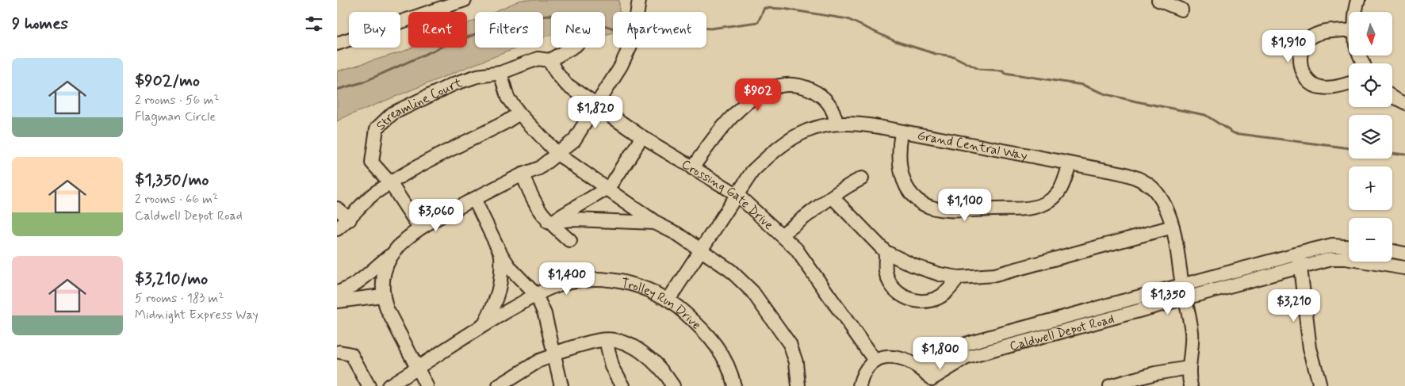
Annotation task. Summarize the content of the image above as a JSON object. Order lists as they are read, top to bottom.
{
  "streets": {
    "street": [
      "Streamline Court",
      "Grand Central Way",
      "Crossing Gate Drive",
      "Trolley Run Drive",
      "Caldwell Depot Road"
    ]
  },
  "crossings": [
    ["Streamline Court", "Crossing Gate Drive"],
    ["Grand Central Way", "Crossing Gate Drive"],
    ["Grand Central Way", "Trolley Run Drive"],
    ["Grand Central Way", "Caldwell Depot Road"]
  ],
  "north": "bottom",
  "page": {
    "heading": "9 homes",
    "map_buttons": ["+", "−"],
    "chip": [
      "Buy",
      "Rent",
      "Filters",
      "New",
      "Apartment"
    ],
    "price": [
      "$1,910",
      "$902",
      "$1,820",
      "$1,100",
      "$3,060",
      "$1,400",
      "$1,350",
      "$3,210",
      "$1,800"
    ],
    "list": [
      {
        "name": "$902/mo",
        "note": "2 rooms · 56 m² · Flagman Circle"
      },
      {
        "name": "$1,350/mo",
        "note": "2 rooms · 66 m² · Caldwell Depot Road"
      },
      {
        "name": "$3,210/mo",
        "note": "5 rooms · 183 m² · Midnight Express Way"
      }
    ]
  }
}
